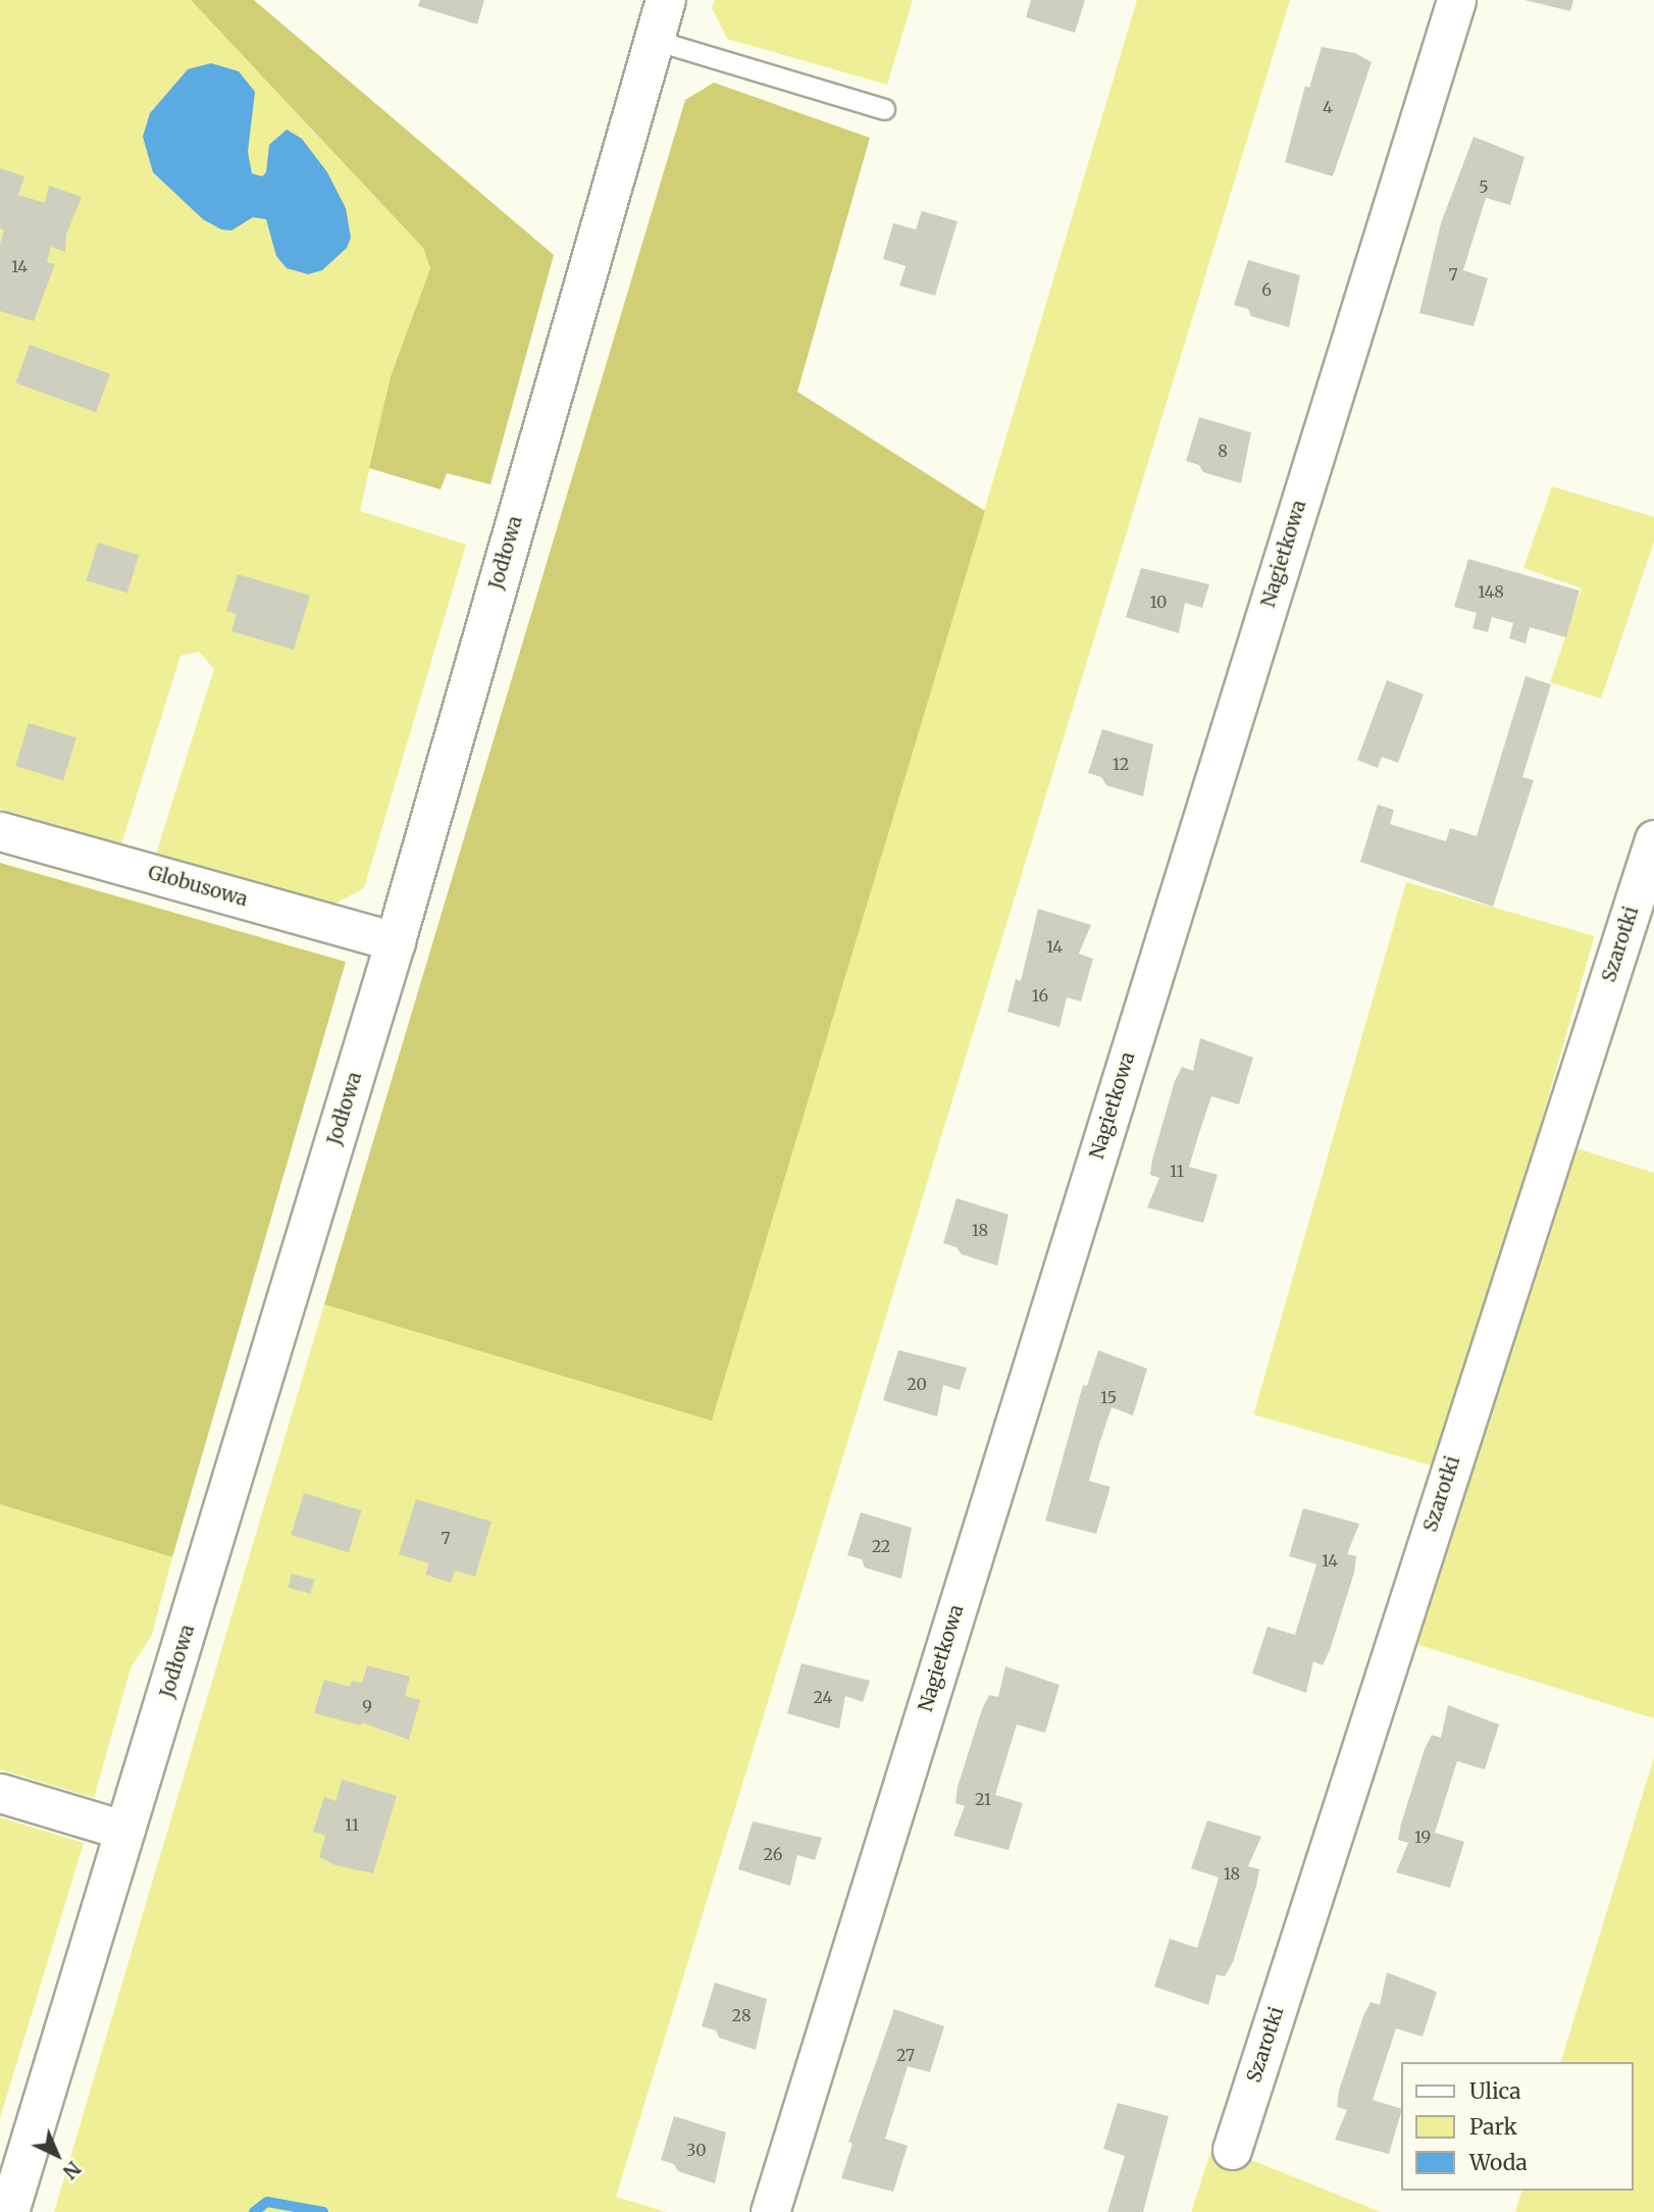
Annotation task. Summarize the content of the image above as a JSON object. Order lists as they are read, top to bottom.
{
  "streets": {
    "street": [
      "Jodłowa",
      "Nagietkowa",
      "Globusowa",
      "Szarotki"
    ]
  },
  "crossings": [
    ["Jodłowa", "Globusowa"]
  ],
  "house_numbers": [
    "4",
    "5",
    "14",
    "7",
    "6",
    "8",
    "148",
    "10",
    "12",
    "14",
    "16",
    "11",
    "18",
    "20",
    "15",
    "7",
    "22",
    "14",
    "24",
    "9",
    "21",
    "11",
    "19",
    "26",
    "18",
    "28",
    "27",
    "30"
  ],
  "legend": ["Ulica", "Park", "Woda"],
  "north": "bottom right"
}
